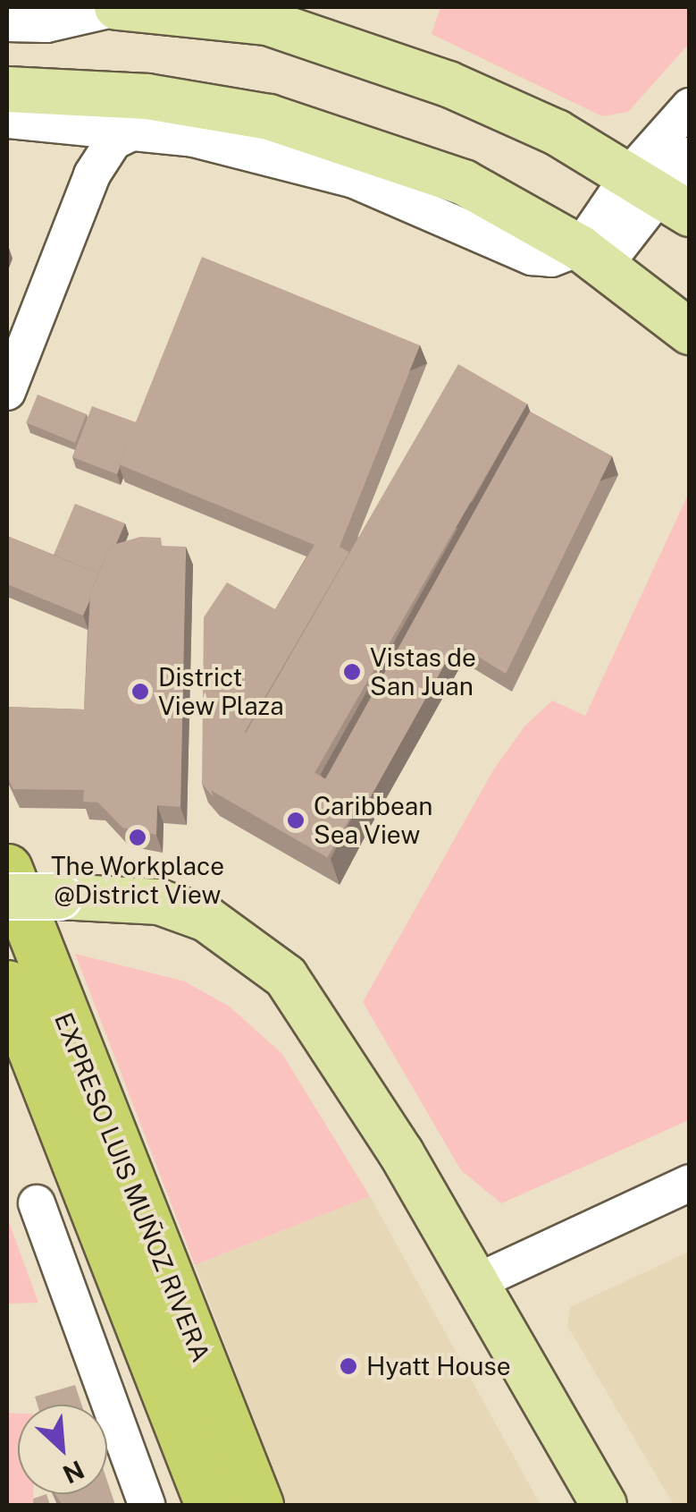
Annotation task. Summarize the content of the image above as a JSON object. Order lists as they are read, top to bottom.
{
  "streets": {
    "highway": ["EXPRESO LUIS MUÑOZ RIVERA"]
  },
  "places": [
    "Vistas de San Juan",
    "District View Plaza",
    "Caribbean Sea View",
    "The Workplace @District View",
    "Hyatt House"
  ],
  "north": "bottom right"
}
